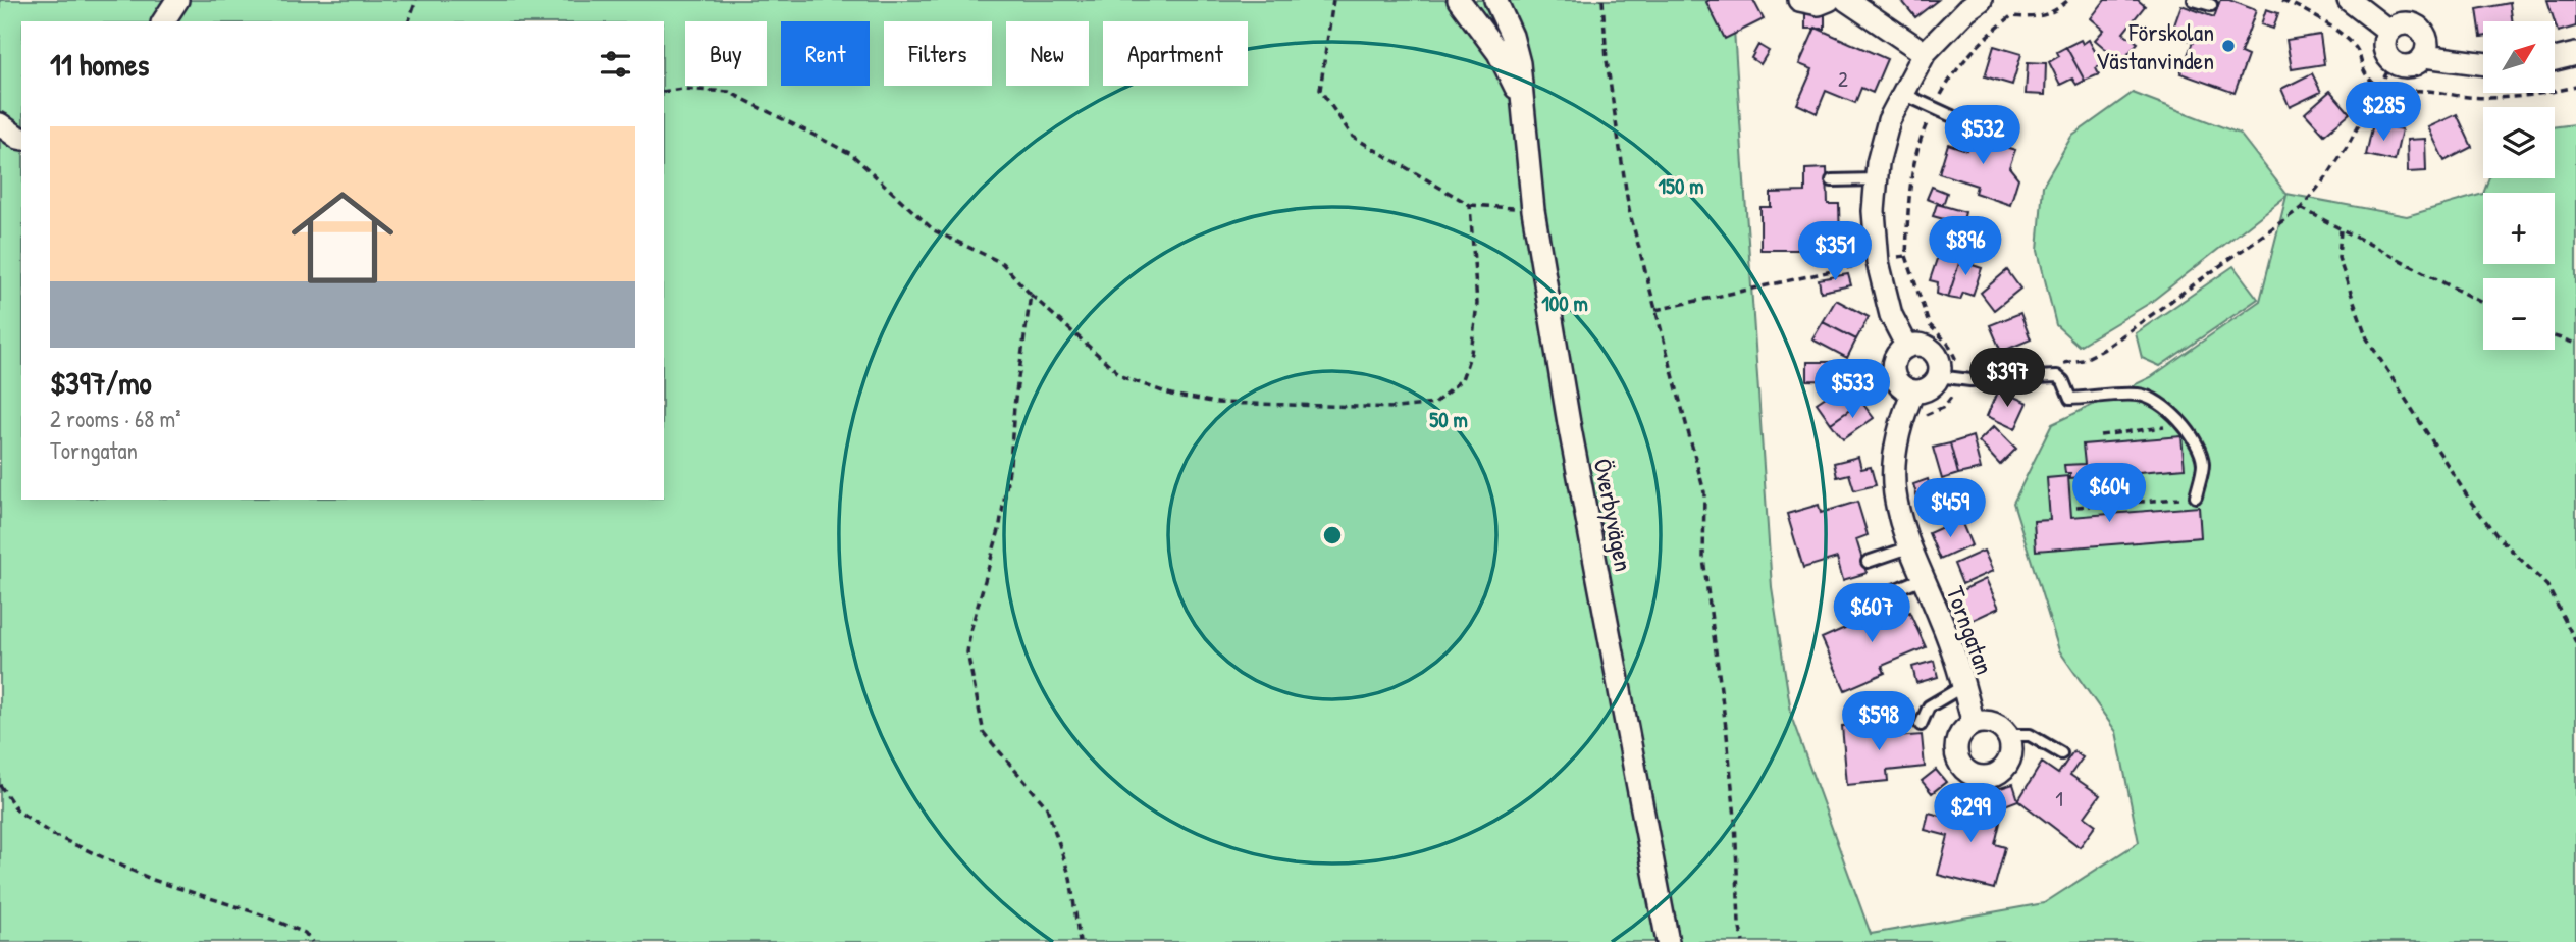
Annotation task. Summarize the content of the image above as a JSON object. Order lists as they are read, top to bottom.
{
  "streets": {
    "street": ["Överbyvägen", "Torngatan"]
  },
  "places": ["Förskolan Västanvinden"],
  "house_numbers": ["2", "1"],
  "north": "top right",
  "page": {
    "map_buttons": ["+", "−"],
    "chip": [
      "Buy",
      "Rent",
      "Filters",
      "New",
      "Apartment"
    ],
    "heading": "11 homes",
    "price": [
      "$285",
      "$532",
      "$896",
      "$351",
      "$397",
      "$533",
      "$604",
      "$459",
      "$607",
      "$598",
      "$299"
    ],
    "list": [
      {
        "name": "$397/mo",
        "note": "2 rooms · 68 m² · Torngatan"
      }
    ]
  },
  "rings": ["150 m", "100 m", "50 m"]
}
